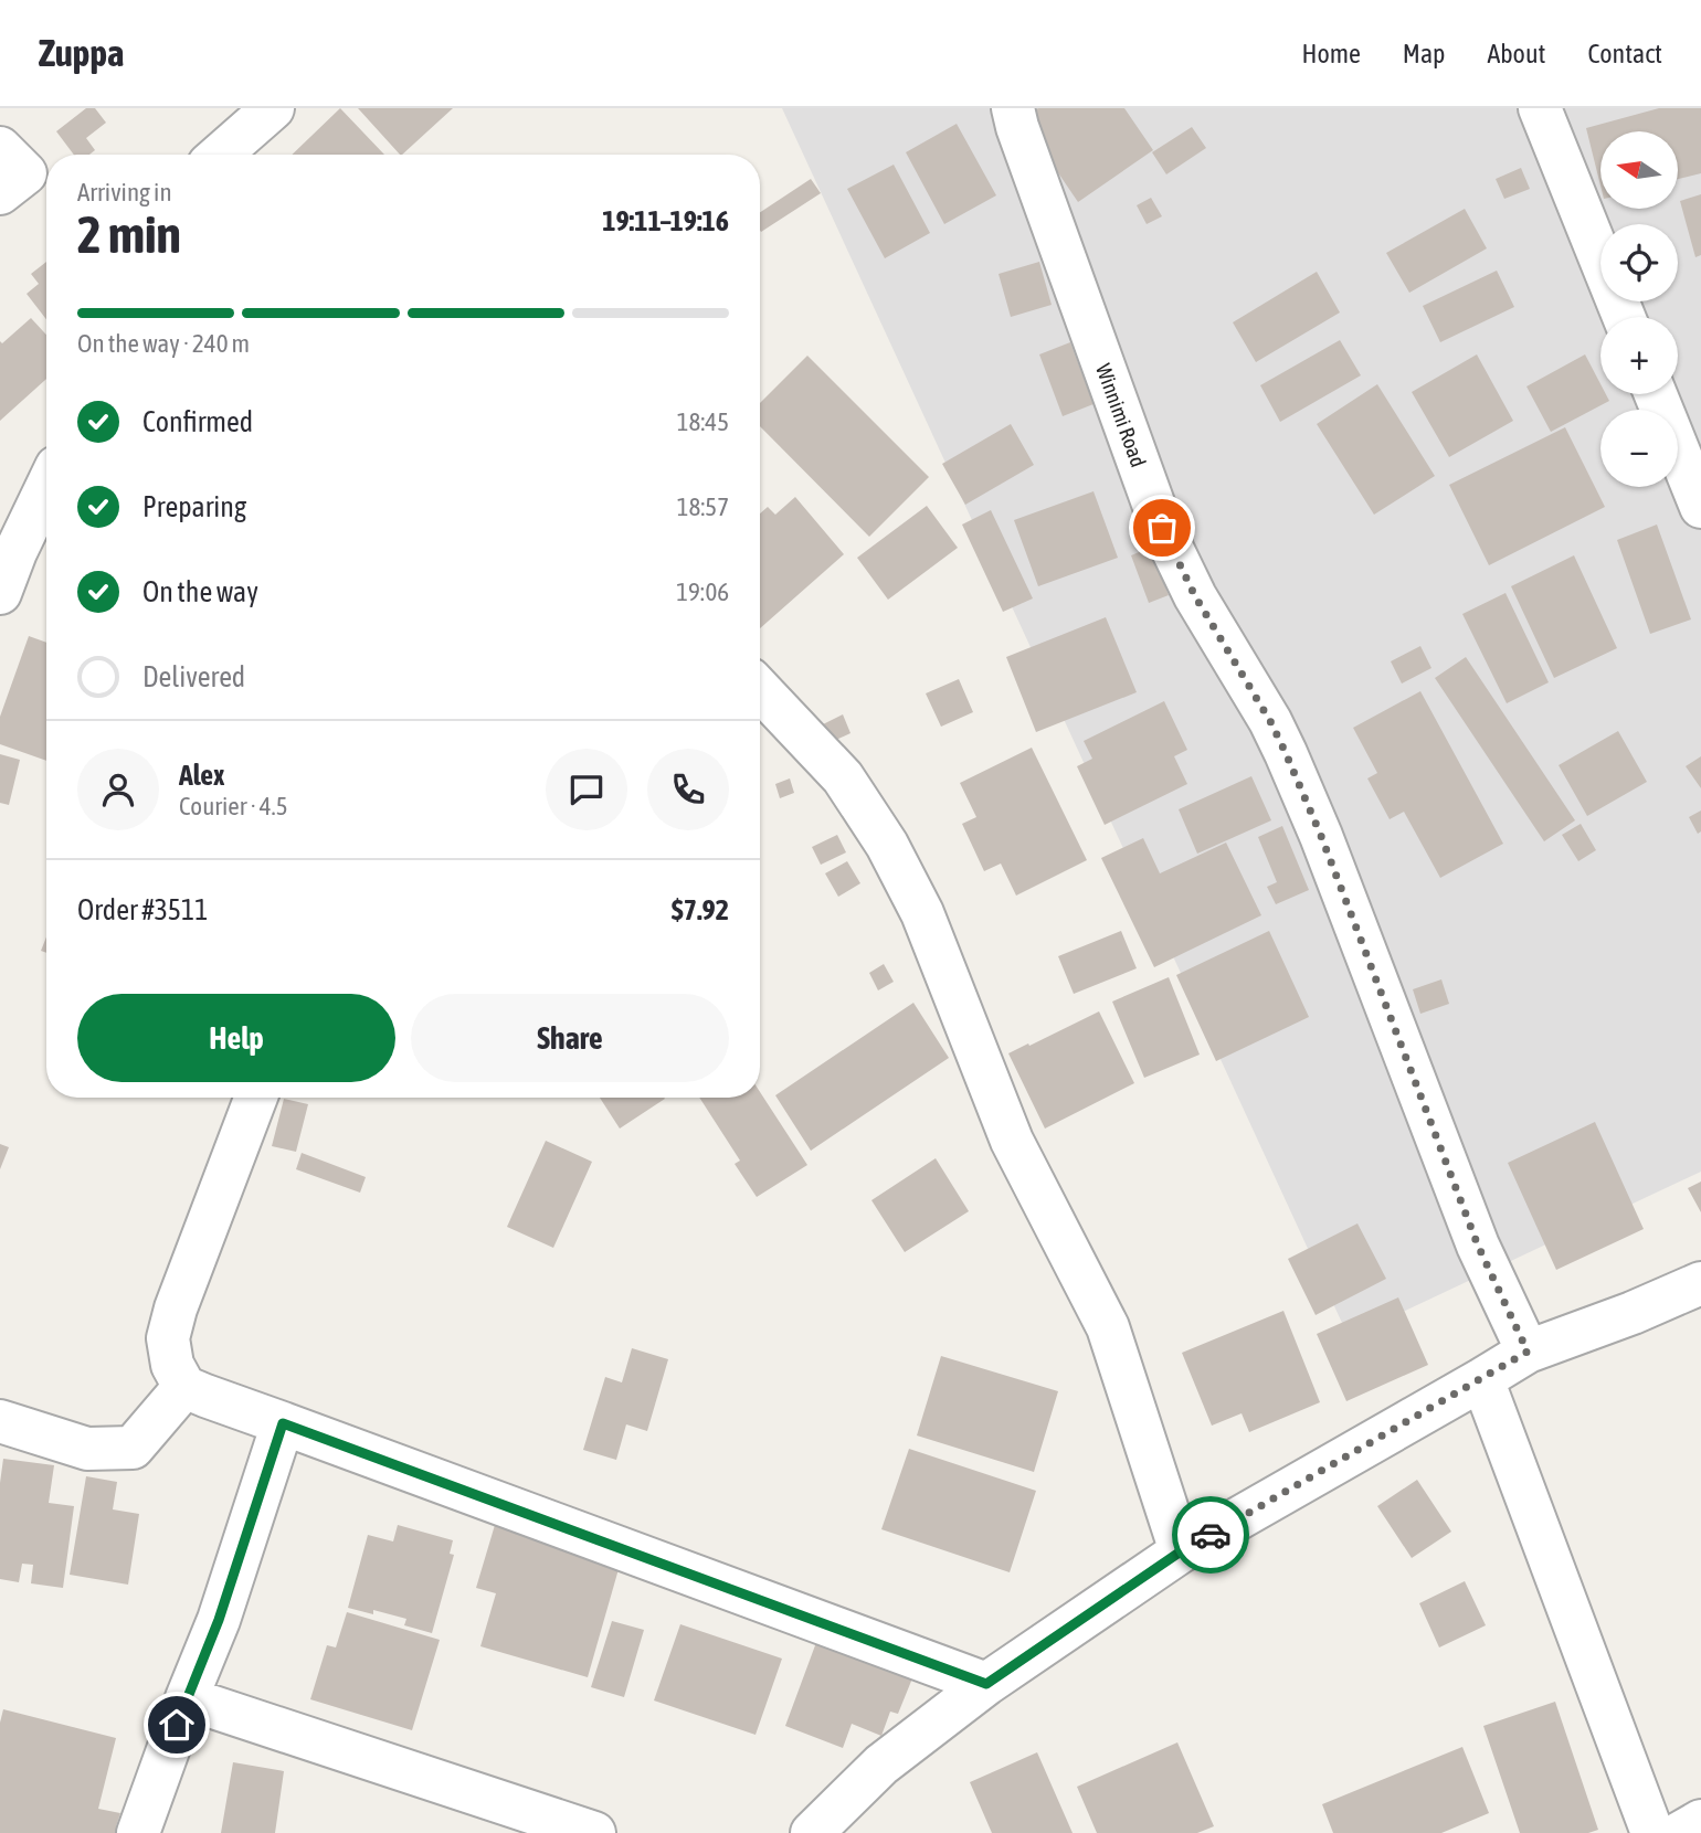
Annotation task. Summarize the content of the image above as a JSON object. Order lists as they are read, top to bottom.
{
  "streets": {
    "street": ["Winnimi Road"]
  },
  "north": "left",
  "page": {
    "header": "Zuppa",
    "nav": [
      "Home",
      "Map",
      "About",
      "Contact"
    ],
    "map_buttons": ["+", "−"],
    "heading": ["2 min", "Arriving in", "19:11–19:16"],
    "panel": [
      "Alex",
      "Courier · 4.5",
      "Order #3511",
      "$7.92"
    ],
    "bar": "On the way · 240 m",
    "list": [
      ["Confirmed", "18:45"],
      ["Preparing", "18:57"],
      ["On the way", "19:06"],
      "Delivered"
    ],
    "buttons": ["Help", "Share"]
  }
}
